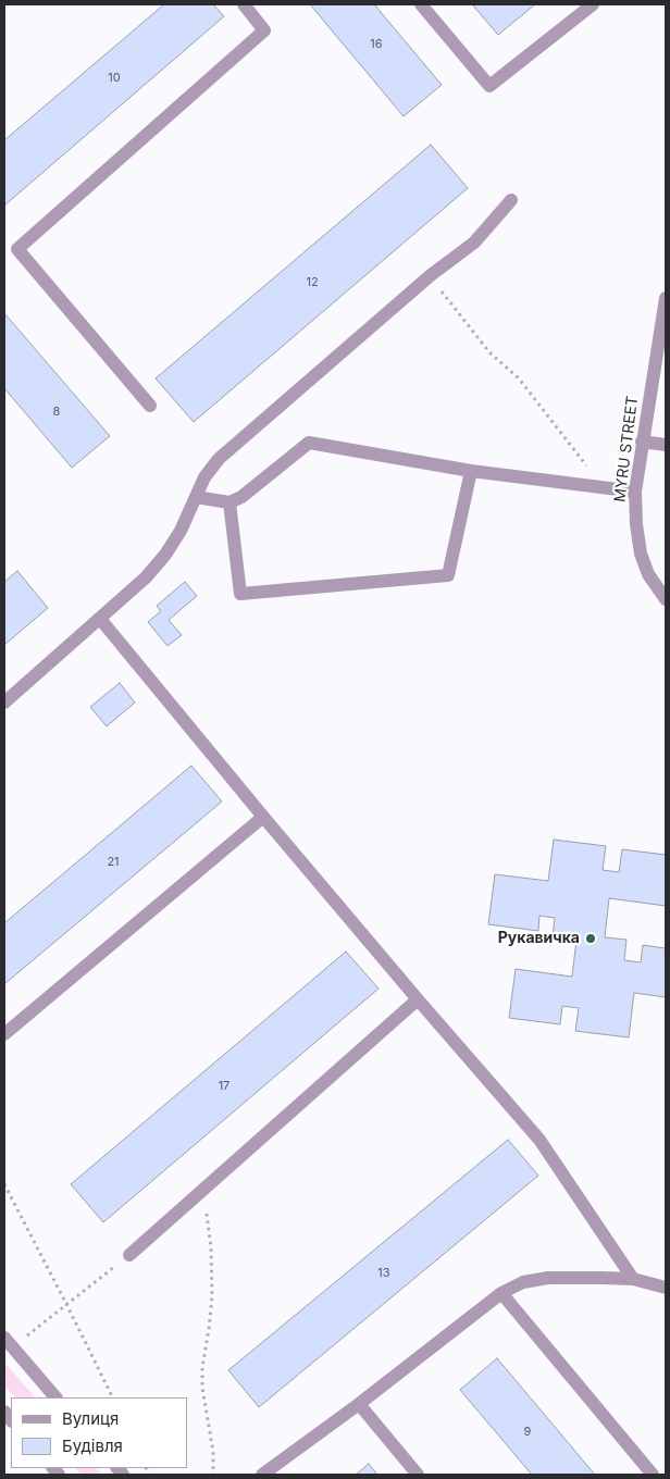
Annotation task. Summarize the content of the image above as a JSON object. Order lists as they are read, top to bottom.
{
  "streets": {
    "street": ["MYRU STREET"]
  },
  "places": ["Рукавичка"],
  "house_numbers": [
    "16",
    "10",
    "12",
    "8",
    "21",
    "17",
    "13",
    "9"
  ],
  "legend": ["Вулиця", "Будівля"]
}
